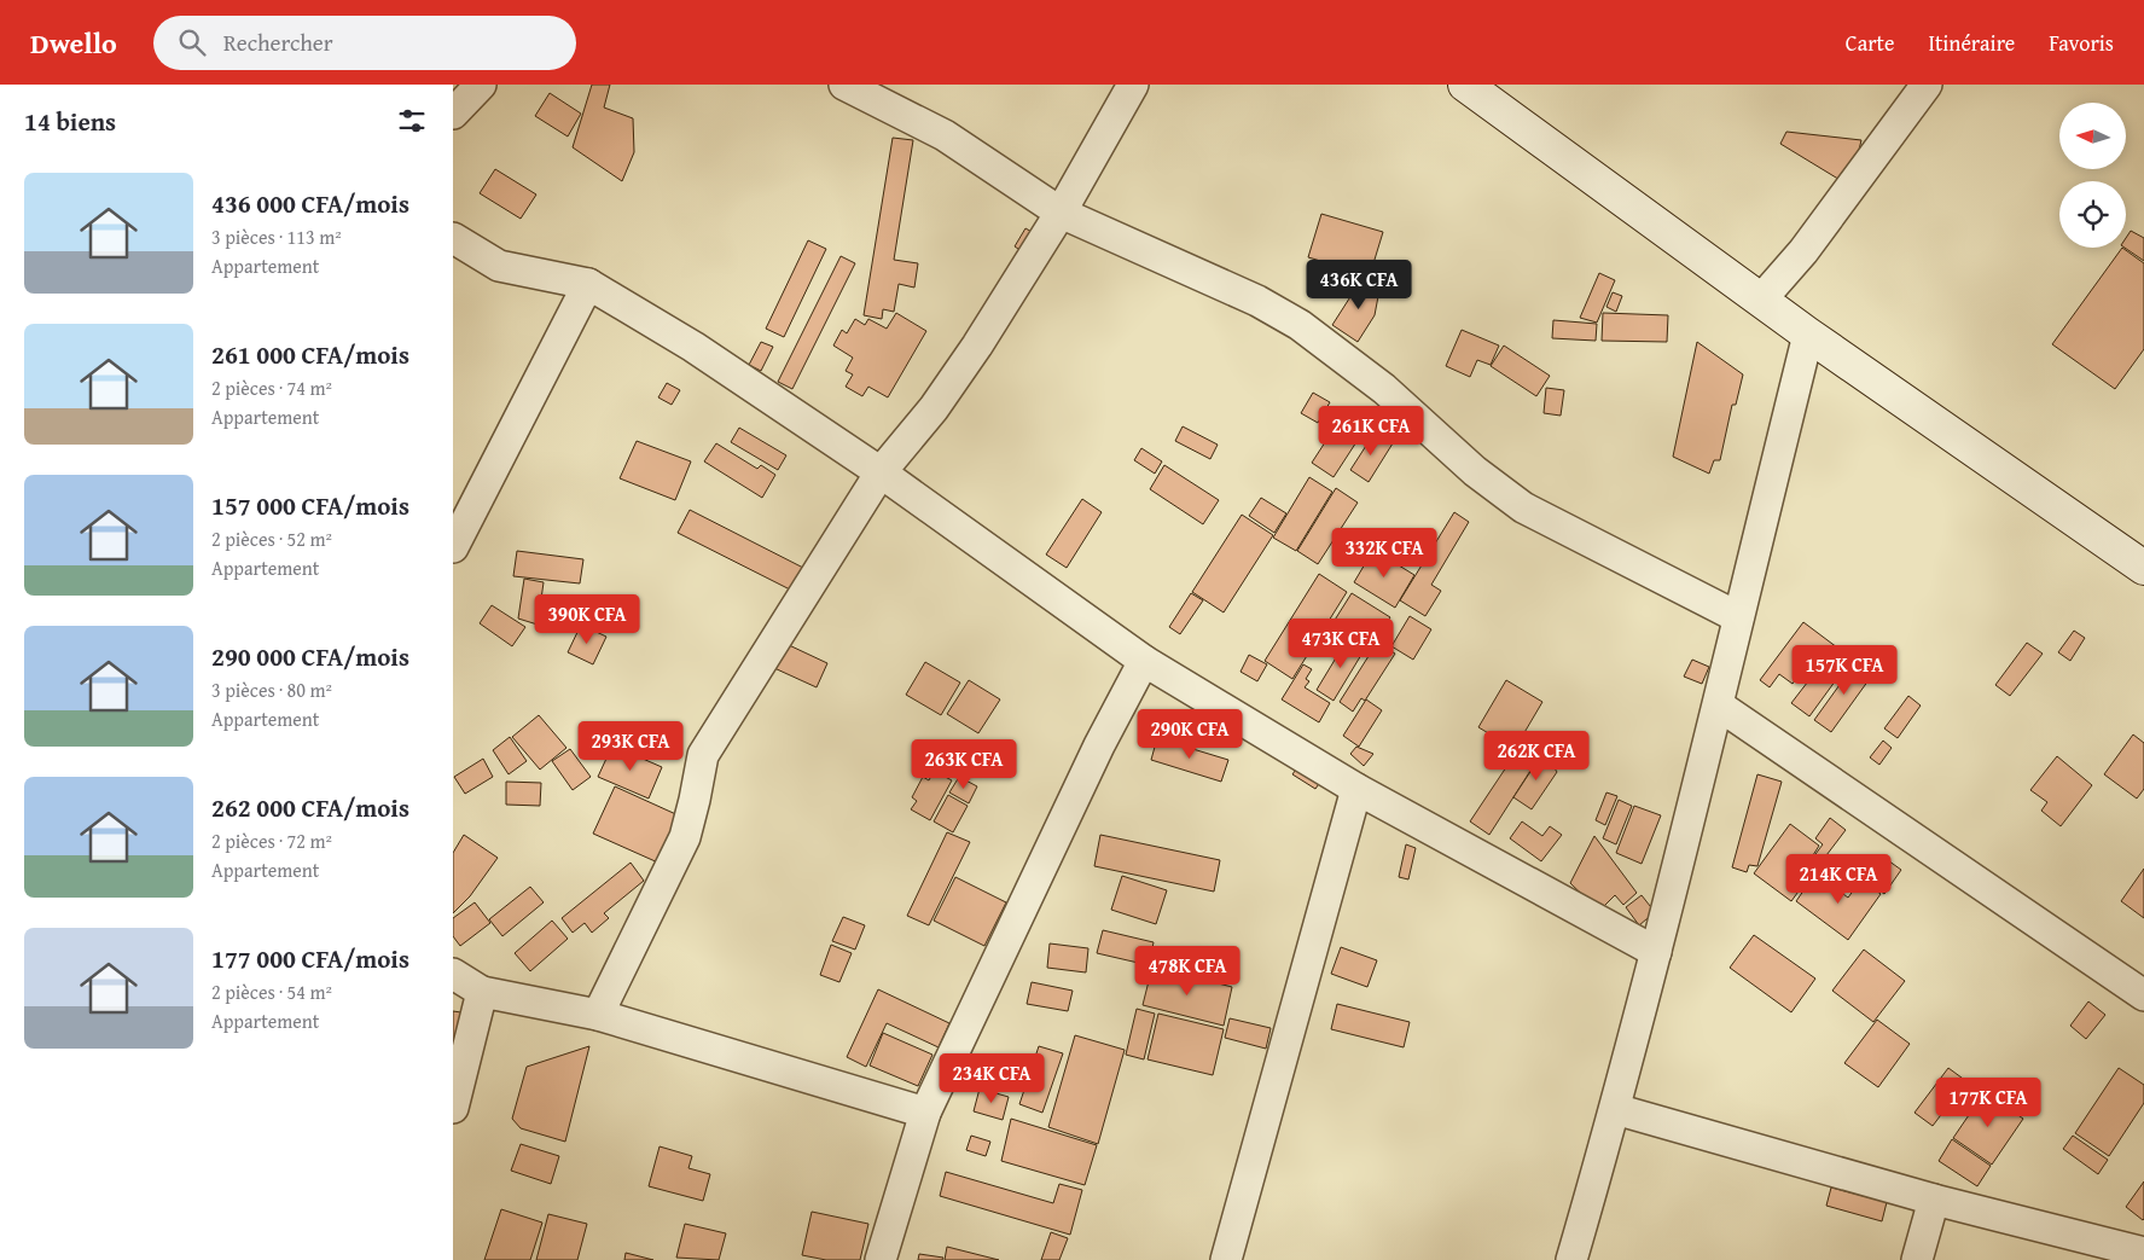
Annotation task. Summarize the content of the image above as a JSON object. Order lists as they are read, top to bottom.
{
  "north": "left",
  "page": {
    "header": "Dwello",
    "search": "Rechercher",
    "nav": ["Carte", "Itinéraire", "Favoris"],
    "heading": "14 biens",
    "list": [
      {
        "name": "436 000 CFA/mois",
        "note": "3 pièces · 113 m² · Appartement"
      },
      {
        "name": "261 000 CFA/mois",
        "note": "2 pièces · 74 m² · Appartement"
      },
      {
        "name": "157 000 CFA/mois",
        "note": "2 pièces · 52 m² · Appartement"
      },
      {
        "name": "290 000 CFA/mois",
        "note": "3 pièces · 80 m² · Appartement"
      },
      {
        "name": "262 000 CFA/mois",
        "note": "2 pièces · 72 m² · Appartement"
      },
      {
        "name": "177 000 CFA/mois",
        "note": "2 pièces · 54 m² · Appartement"
      }
    ],
    "price": [
      "436K CFA",
      "261K CFA",
      "332K CFA",
      "390K CFA",
      "473K CFA",
      "157K CFA",
      "290K CFA",
      "293K CFA",
      "262K CFA",
      "263K CFA",
      "214K CFA",
      "478K CFA",
      "234K CFA",
      "177K CFA"
    ]
  }
}
